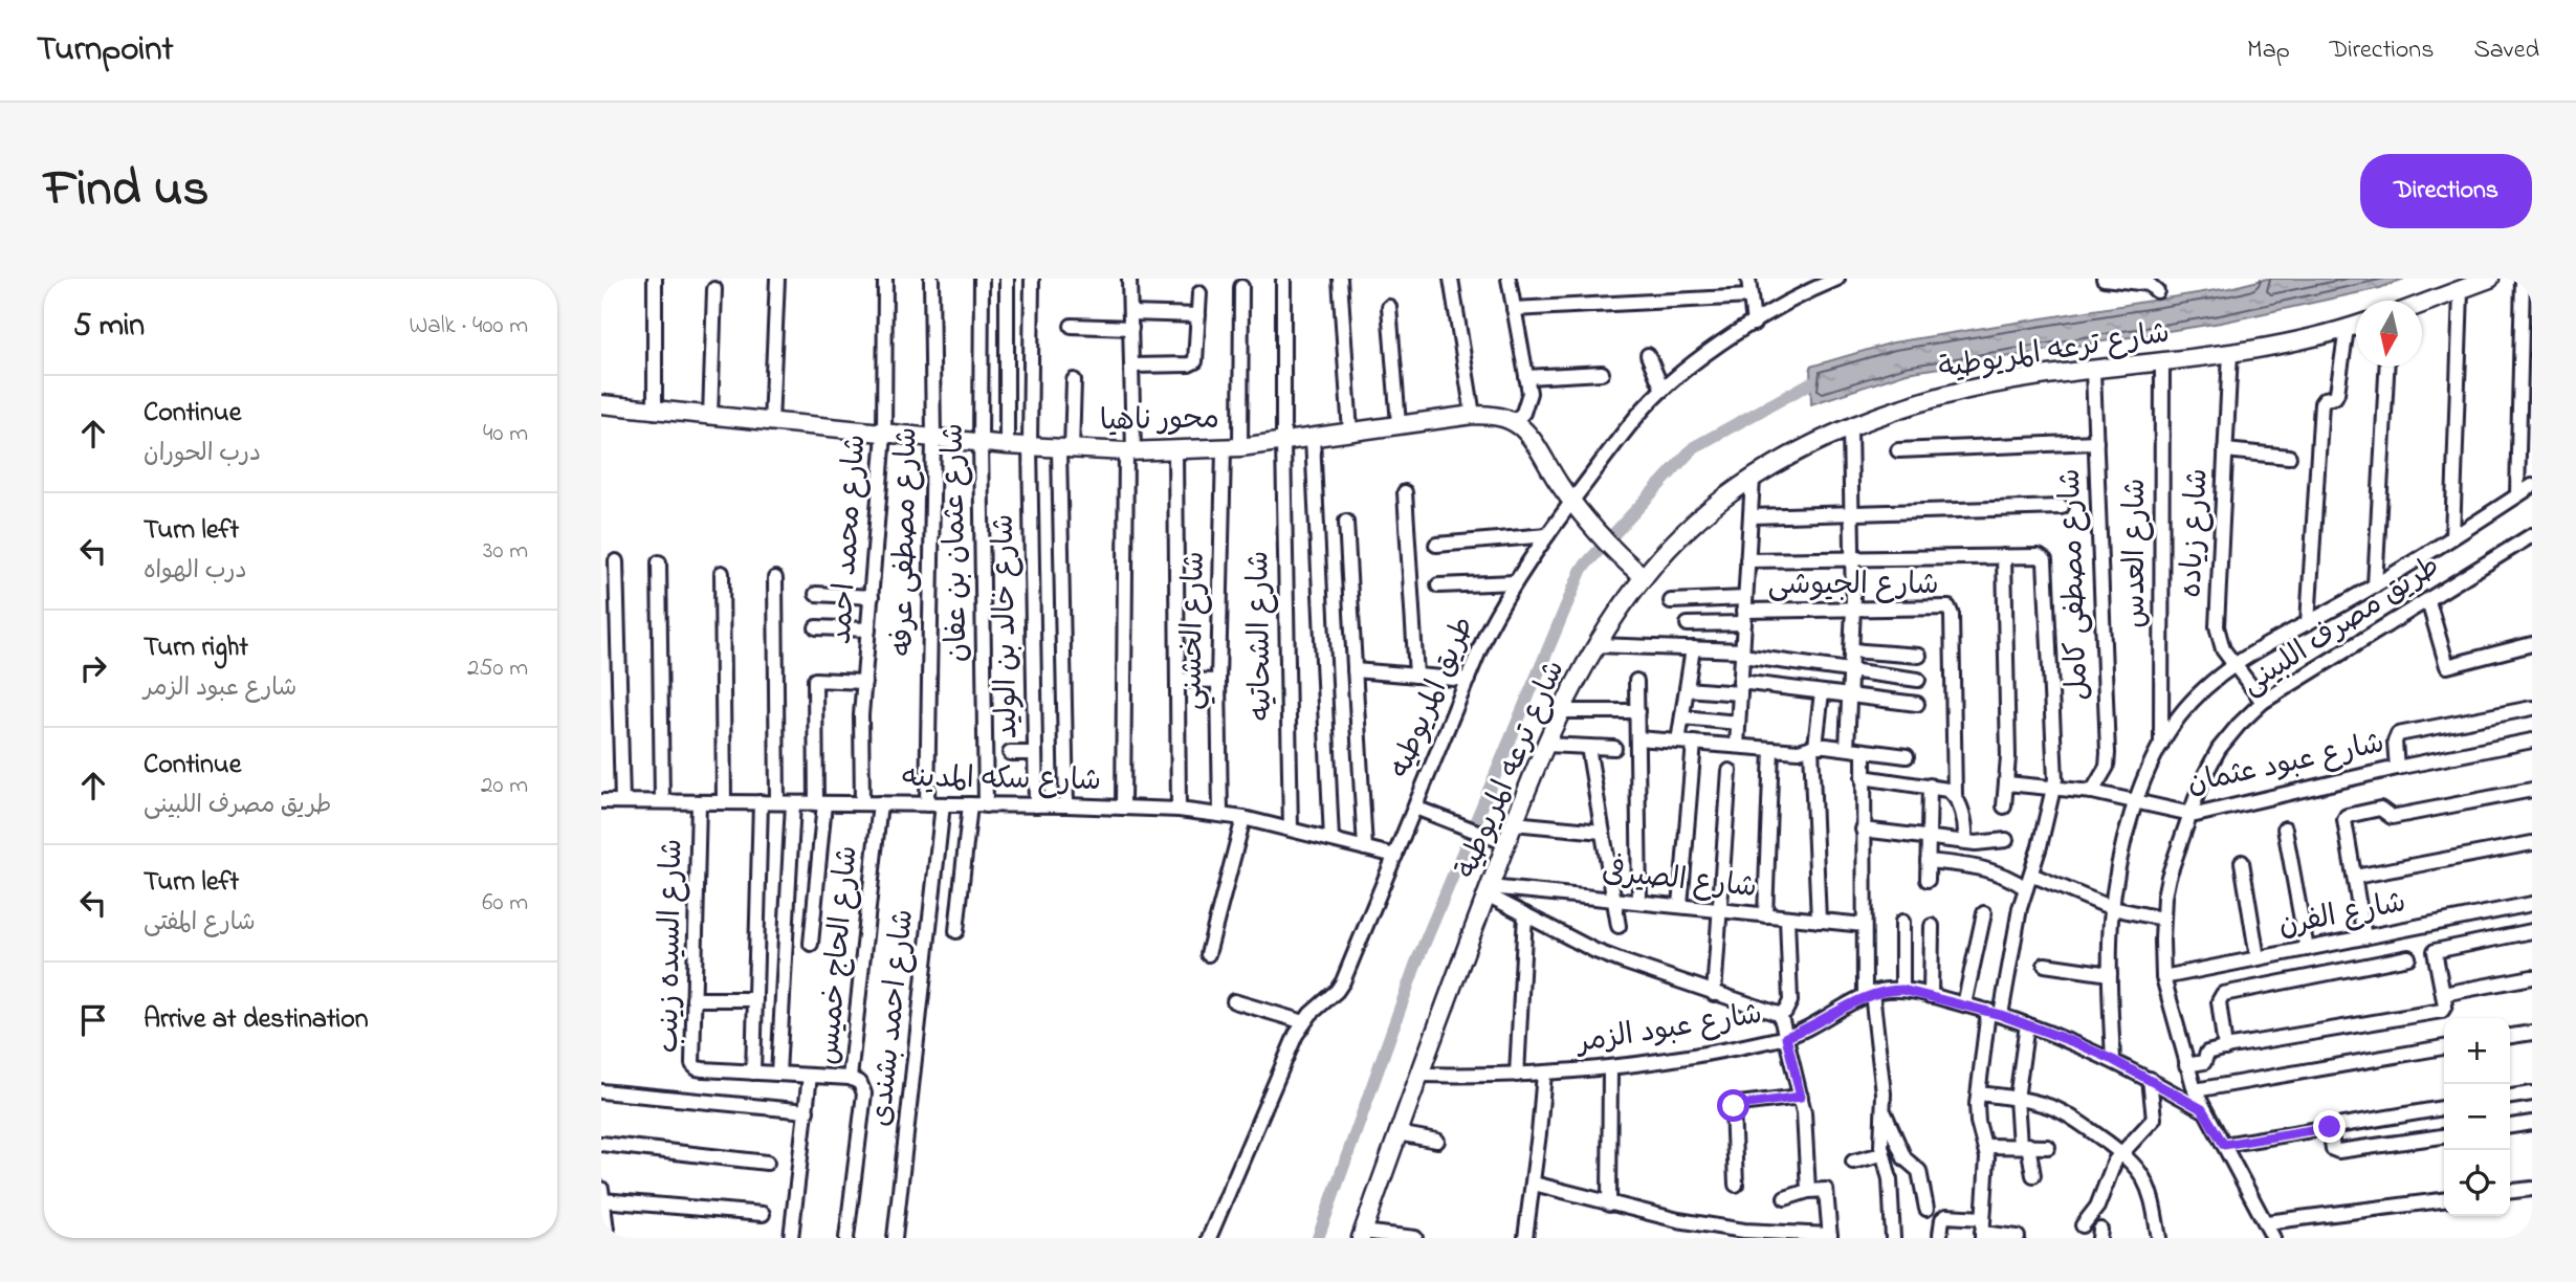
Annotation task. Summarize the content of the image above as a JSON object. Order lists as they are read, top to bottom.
{
  "streets": {
    "main road": ["شارع ترعه المريوطية", "محور ناهيا"],
    "street": [
      "شارع زياده",
      "شارع محمد احمد",
      "شارع مصطفى عرفه",
      "شارع عثمان بن عفان",
      "شارع العدس",
      "شارع مصطفى كامل",
      "شارع الجيوشى",
      "شارع خالد بن الوليد",
      "طريق مصرف اللبينى",
      "شارع الخشني",
      "شارع الشحاتيه",
      "طريق المريوطيه",
      "شارع عبود عثمان",
      "شارع سكه المدينه",
      "شارع الصيرفى",
      "شارع الفرن",
      "شارع السيده زينب",
      "شارع الحاج خميس",
      "شارع احمد بشندى",
      "شارع عبود الزمر"
    ]
  },
  "crossings": [
    ["شارع ترعه المريوطية", "شارع زياده"],
    ["شارع ترعه المريوطية", "شارع العدس"],
    ["شارع ترعه المريوطية", "شارع مصطفى كامل"],
    ["شارع ترعه المريوطية", "شارع الصيرفى"],
    ["شارع ترعه المريوطية", "شارع عبود الزمر"],
    ["محور ناهيا", "شارع محمد احمد"],
    ["محور ناهيا", "شارع مصطفى عرفه"],
    ["محور ناهيا", "شارع عثمان بن عفان"],
    ["محور ناهيا", "شارع خالد بن الوليد"],
    ["محور ناهيا", "شارع الخشني"],
    ["محور ناهيا", "شارع الشحاتيه"],
    ["شارع زياده", "طريق مصرف اللبينى"],
    ["شارع محمد احمد", "شارع سكه المدينه"],
    ["شارع مصطفى عرفه", "شارع سكه المدينه"],
    ["شارع عثمان بن عفان", "شارع سكه المدينه"],
    ["شارع العدس", "طريق مصرف اللبينى"],
    ["شارع مصطفى كامل", "شارع عبود عثمان"],
    ["شارع خالد بن الوليد", "شارع سكه المدينه"],
    ["طريق مصرف اللبينى", "شارع عبود عثمان"],
    ["طريق مصرف اللبينى", "شارع الفرن"],
    ["طريق مصرف اللبينى", "شارع عبود الزمر"],
    ["شارع الخشني", "شارع سكه المدينه"],
    ["شارع الشحاتيه", "شارع سكه المدينه"],
    ["طريق المريوطيه", "شارع سكه المدينه"],
    ["شارع سكه المدينه", "شارع السيده زينب"],
    ["شارع سكه المدينه", "شارع الحاج خميس"],
    ["شارع سكه المدينه", "شارع احمد بشندى"],
    ["شارع السيده زينب", "شارع الحاج خميس"]
  ],
  "north": "bottom",
  "page": {
    "header": "Turnpoint",
    "nav": ["Map", "Directions", "Saved"],
    "title": "Find us",
    "buttons": "Directions",
    "heading": ["5 min", "Walk · 400 m"],
    "list": [
      ["Continue", "درب الحوران", "40 m"],
      ["Turn left", "درب الهواه", "30 m"],
      ["Turn right", "شارع عبود الزمر", "250 m"],
      ["Continue", "طريق مصرف اللبينى", "20 m"],
      ["Turn left", "شارع المفتى", "60 m"],
      "Arrive at destination"
    ],
    "map_buttons": ["+", "−"]
  }
}
